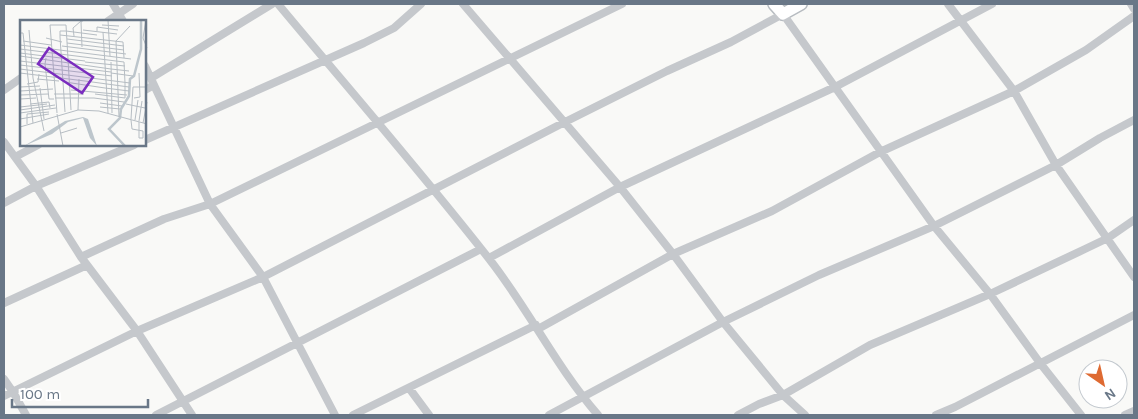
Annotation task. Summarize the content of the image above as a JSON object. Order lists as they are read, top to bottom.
{
  "scale_bar": "100 m",
  "north": "bottom right"
}
